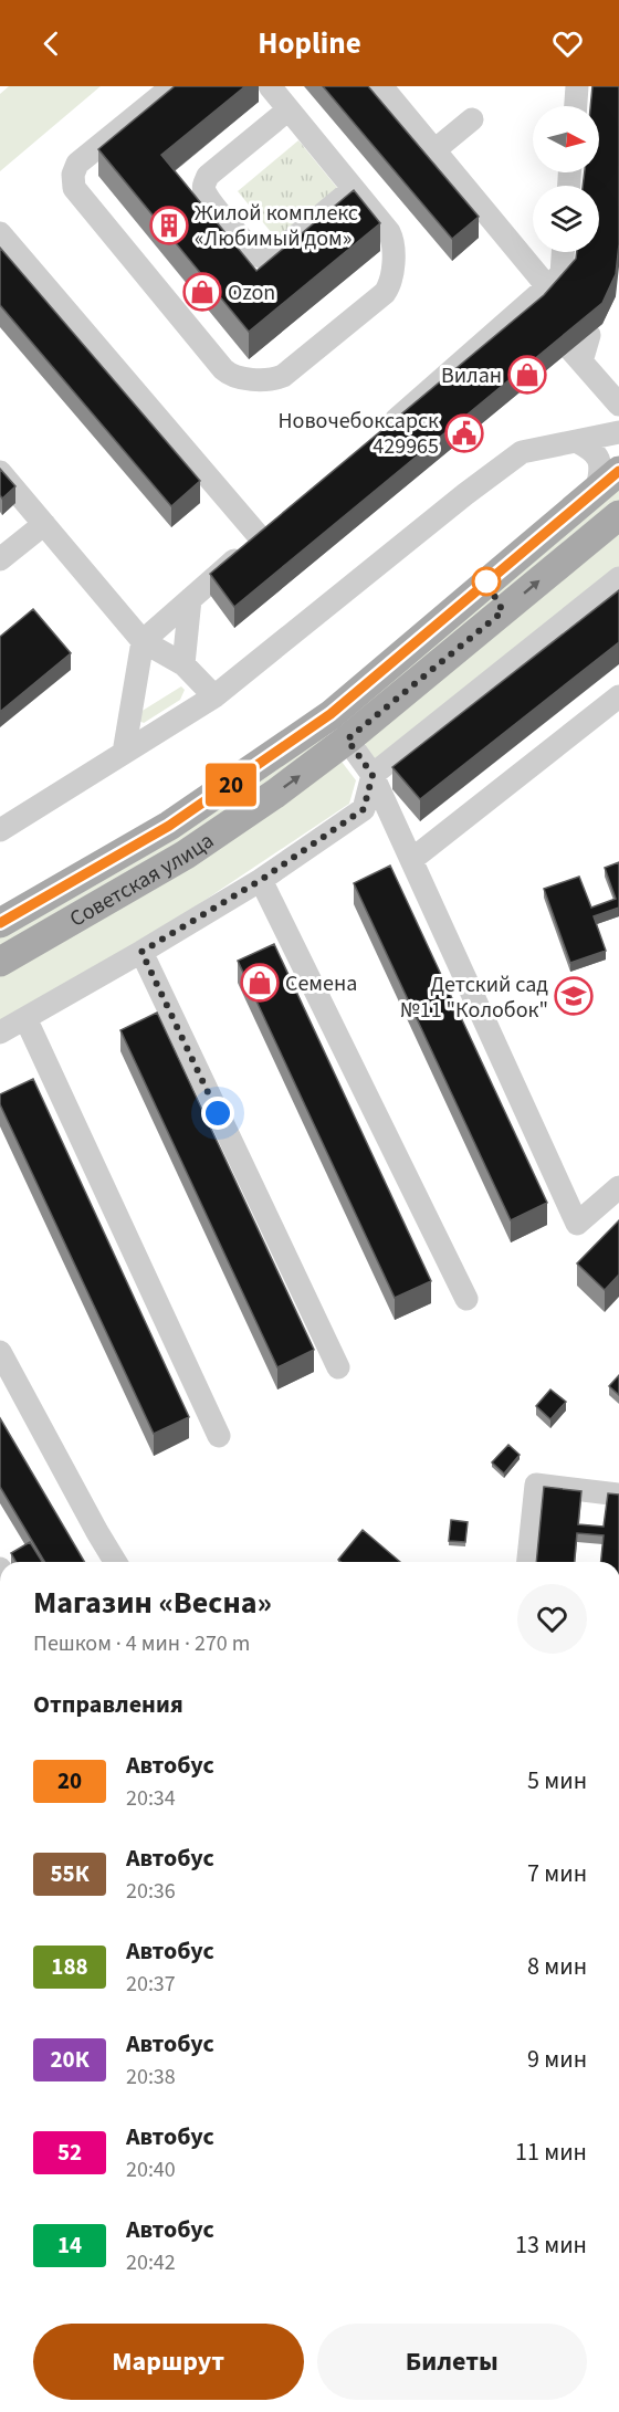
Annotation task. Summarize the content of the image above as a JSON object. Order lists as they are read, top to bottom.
{
  "streets": {
    "main road": ["Советская улица"]
  },
  "places": {
    "building": ["Жилой комплекс «Любимый дом»"],
    "shop": ["Ozon", "Вилан", "Семена"],
    "public building": ["Новочебоксарск 429965"],
    "school or university": ["Детский сад №11 \"Колобок\""]
  },
  "lines": ["bus line 20"],
  "north": "right",
  "page": {
    "header": "Hopline",
    "on_map": "20",
    "heading": [
      ["Магазин «Весна»", "Пешком · 4 мин · 270 m"],
      "Отправления"
    ],
    "list": [
      {
        "mark": "20",
        "name": "Автобус",
        "note": "20:34",
        "value": "5 мин"
      },
      {
        "mark": "55К",
        "name": "Автобус",
        "note": "20:36",
        "value": "7 мин"
      },
      {
        "mark": "188",
        "name": "Автобус",
        "note": "20:37",
        "value": "8 мин"
      },
      {
        "mark": "20К",
        "name": "Автобус",
        "note": "20:38",
        "value": "9 мин"
      },
      {
        "mark": "52",
        "name": "Автобус",
        "note": "20:40",
        "value": "11 мин"
      },
      {
        "mark": "14",
        "name": "Автобус",
        "note": "20:42",
        "value": "13 мин"
      }
    ],
    "buttons": ["Маршрут", "Билеты"]
  }
}
